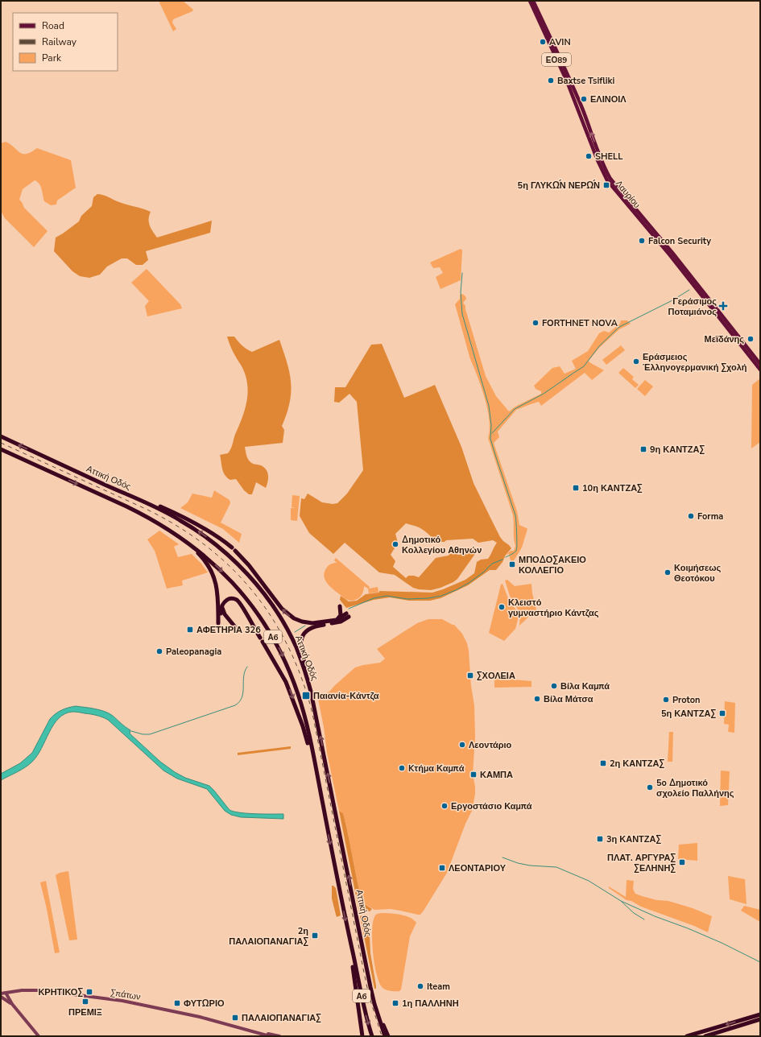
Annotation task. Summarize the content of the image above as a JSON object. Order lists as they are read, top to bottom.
{
  "streets": {
    "highway": ["Αττική Οδός", "Α6"],
    "main road": ["ΕΟ89", "Λαυρίου", "Σπάτων"]
  },
  "places": {
    "other": [
      "AVIN",
      "Baxtse Tsifliki",
      "ΕΛΙΝΟΙΛ",
      "SHELL",
      "Falcon Security",
      "FORTHNET NOVA",
      "Μεϊδάνης",
      "Εράσμειος Έλληνογερμανική Σχολή",
      "Forma",
      "Δημοτικό Κολλεγίου Αθηνών",
      "Κοιμήσεως Θεοτόκου",
      "Κλειστό γυμναστήριο Κάντζας",
      "Paleopanagia",
      "Βίλα Καμπά",
      "Βίλα Μάτσα",
      "Proton",
      "Λεοντάριο",
      "Kτήμα Καμπά",
      "5o Δημοτικό σχολείο Παλλήνης",
      "Εργοστάσιο Καμπά",
      "Iteam"
    ],
    "transit": [
      "5η ΓΛΥΚΏΝ ΝΕΡΏΝ",
      "9η ΚΑΝΤΖΑΣ",
      "10η ΚΑΝΤΖΑΣ",
      "ΜΠΟΔΟΣΑΚΕΙΟ ΚΟΛΛΕΓΙΟ",
      "ΑΦΕΤΗΡΙΑ 326",
      "ΣΧΟΛΕΙΑ",
      "Παιανία-Κάντζα",
      "5η ΚΑΝΤΖΑΣ",
      "2η ΚΑΝΤΖΑΣ",
      "ΚΑΜΠΑ",
      "3η ΚΑΝΤΖΑΣ",
      "ΠΛΑΤ. ΑΡΓΥΡΑΣ ΣΕΛΗΝΗΣ",
      "ΛΕΟΝΤΑΡΙΟΥ",
      "2η ΠΑΛΑΙΟΠΑΝΑΓΙΑΣ",
      "ΚΡΗΤΙΚΟΣ",
      "ΠΡΕΜΙΞ",
      "ΦΥΤΩΡΙΟ",
      "1η ΠΑΛΛΗΝΗ",
      "ΠΑΛΑΙΟΠΑΝΑΓΙΑΣ"
    ],
    "health": ["Γεράσιμος Ποταμιάνος"]
  },
  "legend": ["Road", "Railway", "Park"]
}
